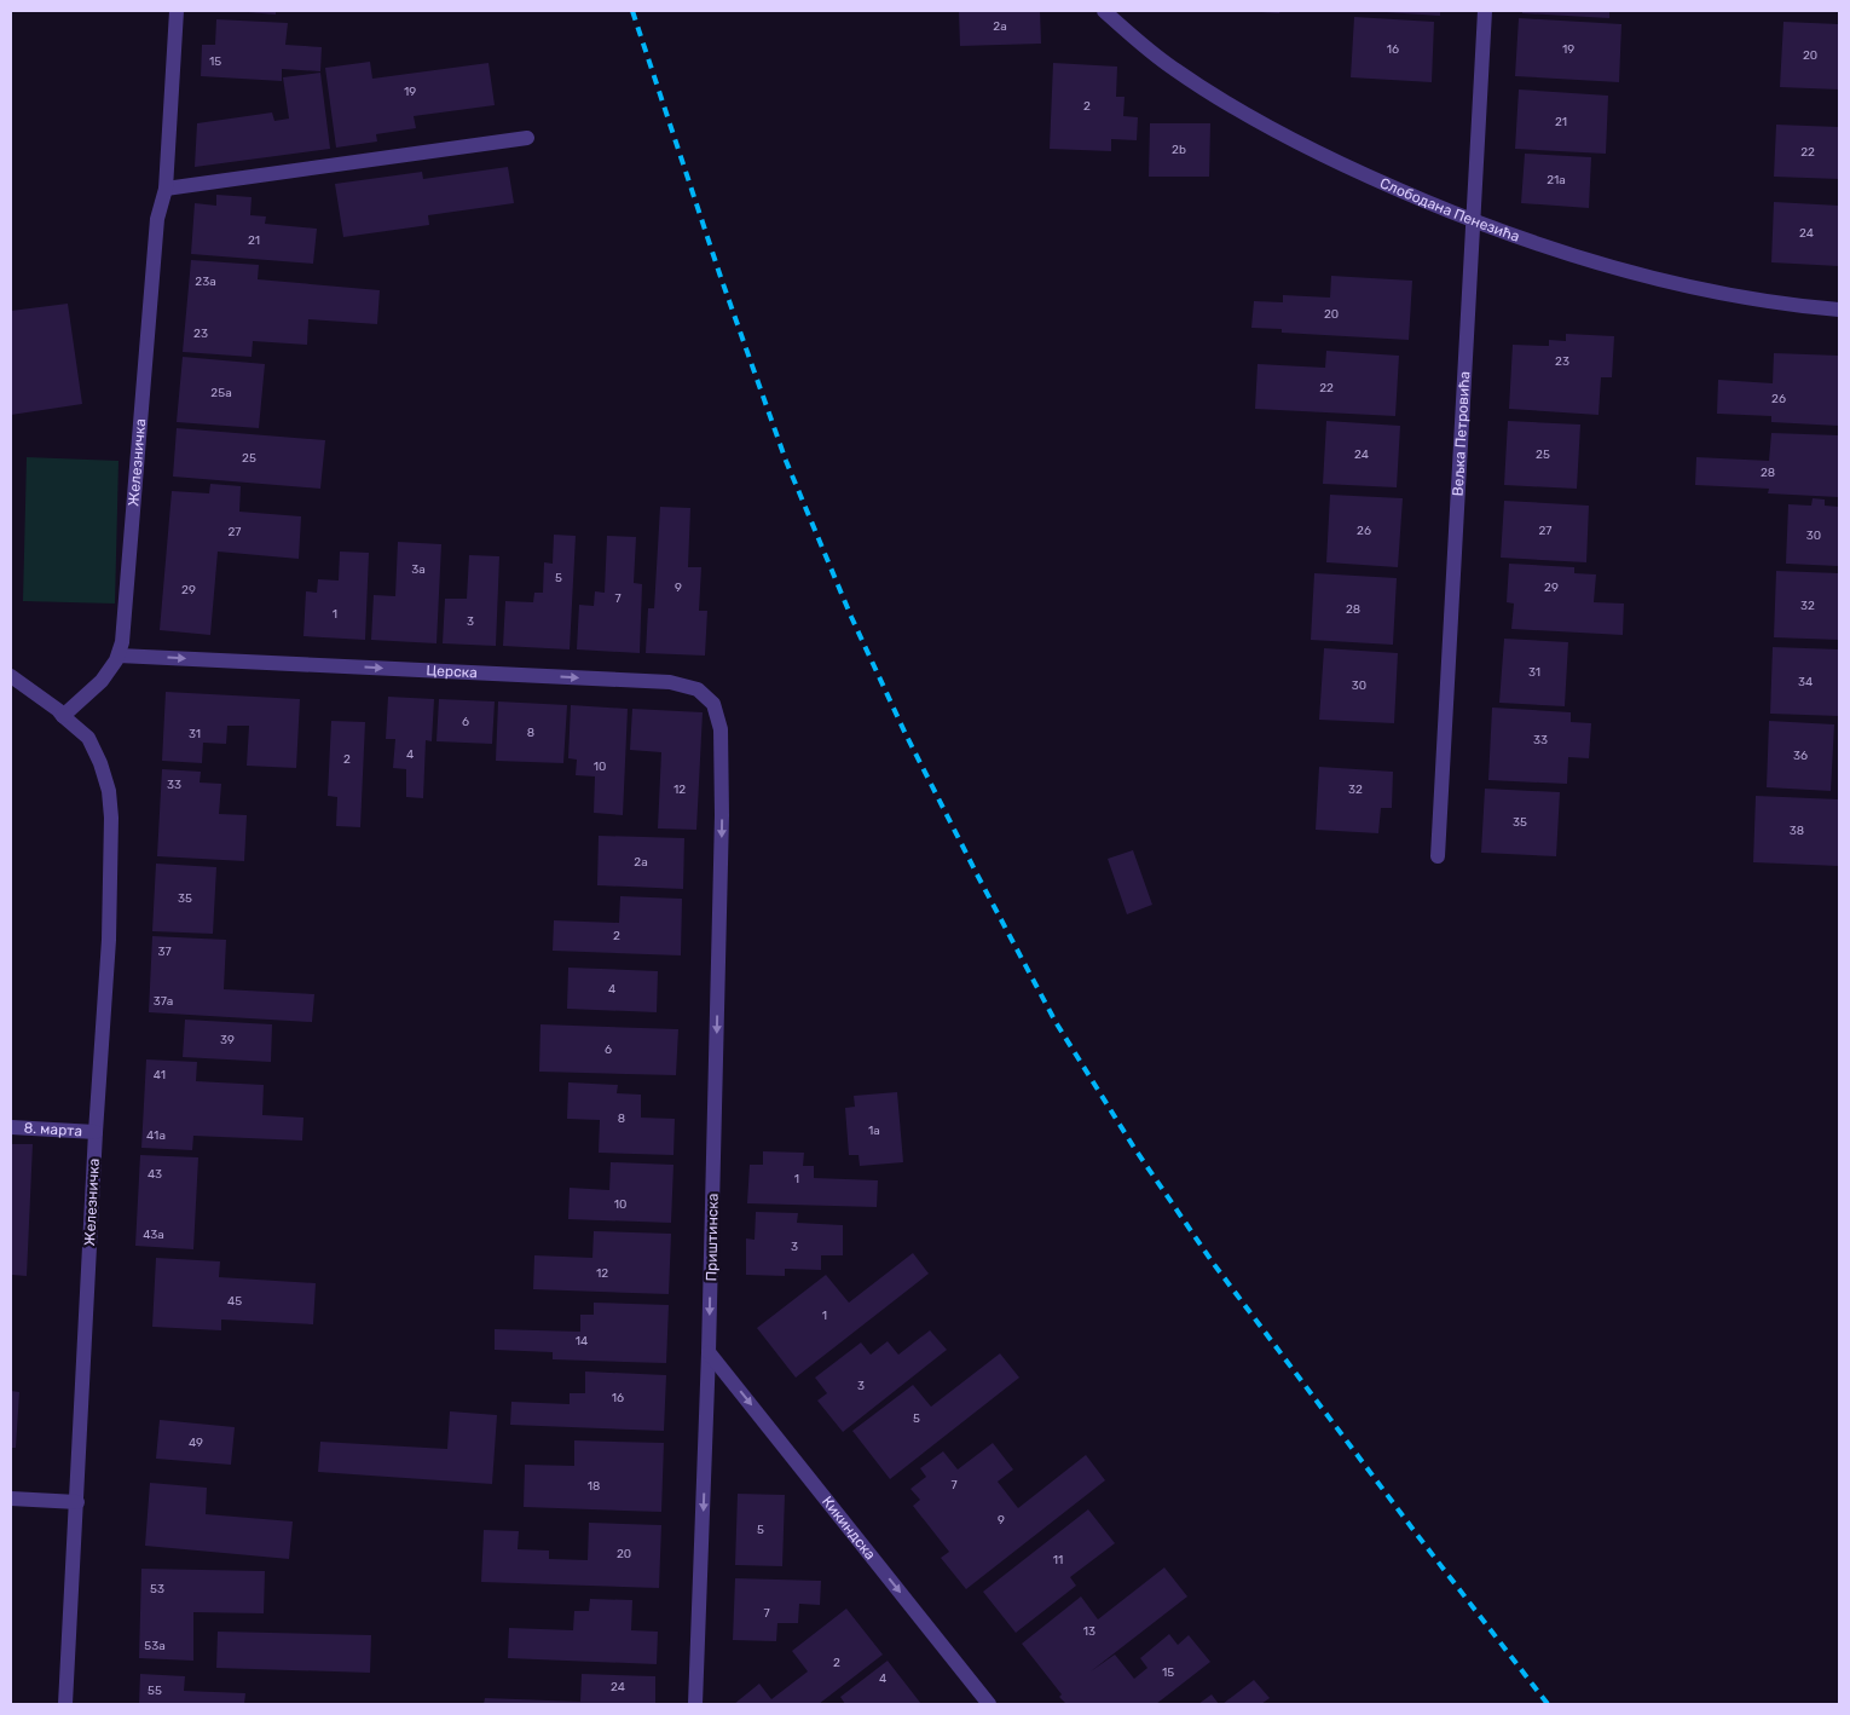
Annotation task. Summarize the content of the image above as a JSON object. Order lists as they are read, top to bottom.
{
  "streets": {
    "street": [
      "Слободана Пенезића",
      "Вељка Петровића",
      "Железничка",
      "Церска",
      "8. марта",
      "Приштинска",
      "Кикиндска"
    ]
  },
  "crossings": [
    ["Слободана Пенезића", "Вељка Петровића"],
    ["Железничка", "Церска"],
    ["Железничка", "8. марта"],
    ["Церска", "Приштинска"],
    ["Приштинска", "Кикиндска"]
  ],
  "one_way": ["Церска", "Приштинска", "Кикиндска"],
  "house_numbers": [
    "2a",
    "16",
    "19",
    "20",
    "15",
    "19",
    "2",
    "21",
    "2b",
    "22",
    "21a",
    "24",
    "21",
    "23a",
    "20",
    "23",
    "23",
    "22",
    "25a",
    "26",
    "24",
    "25",
    "25",
    "28",
    "26",
    "27",
    "27",
    "30",
    "3a",
    "5",
    "9",
    "29",
    "29",
    "7",
    "32",
    "28",
    "1",
    "3",
    "31",
    "34",
    "30",
    "6",
    "8",
    "31",
    "33",
    "4",
    "36",
    "2",
    "10",
    "33",
    "12",
    "32",
    "35",
    "38",
    "2a",
    "35",
    "2",
    "37",
    "4",
    "37a",
    "39",
    "6",
    "41",
    "8",
    "1a",
    "41a",
    "43",
    "1",
    "10",
    "43a",
    "3",
    "12",
    "45",
    "1",
    "14",
    "3",
    "16",
    "5",
    "49",
    "7",
    "18",
    "9",
    "5",
    "20",
    "11",
    "53",
    "7",
    "13",
    "53a",
    "2",
    "15",
    "4",
    "24",
    "55"
  ]
}
